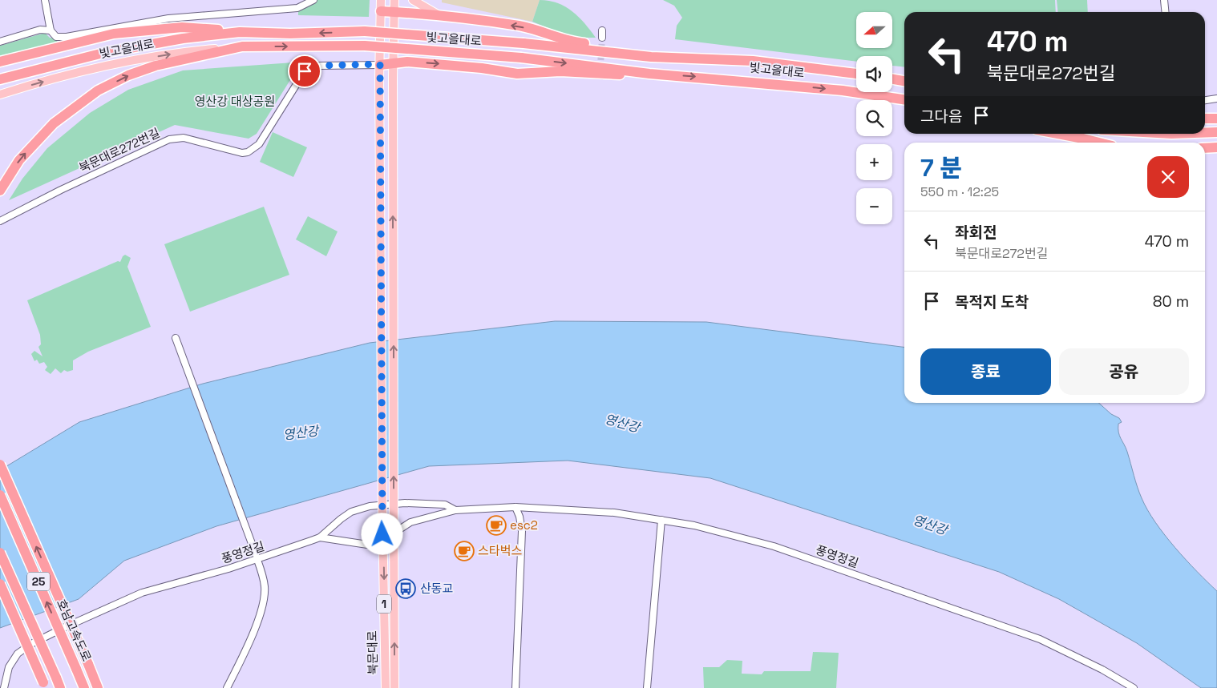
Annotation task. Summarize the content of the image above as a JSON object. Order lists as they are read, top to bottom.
{
  "streets": {
    "highway": ["빛고을대로", "25", "호남고속도로"],
    "main road": ["1", "북문대로"],
    "street": ["북문대로272번길", "풍영정길"]
  },
  "crossings": [
    ["북문대로272번길", "1"],
    ["북문대로272번길", "북문대로"],
    ["1", "북문대로"]
  ],
  "water": ["영산강"],
  "parks": ["영산강 대상공원"],
  "places": {
    "cafe": ["esc2", "스타벅스"],
    "bus stop": ["산동교"]
  },
  "north": "left",
  "page": {
    "map_buttons": ["+", "−"],
    "turn": ["470 m", "북문대로272번길"],
    "then": "그다음",
    "heading": ["7 분", "550 m · 12:25"],
    "list": [
      {
        "name": "좌회전",
        "note": "북문대로272번길",
        "value": "470 m"
      },
      {
        "name": "목적지 도착",
        "value": "80 m"
      }
    ],
    "buttons": ["종료", "공유"]
  }
}
